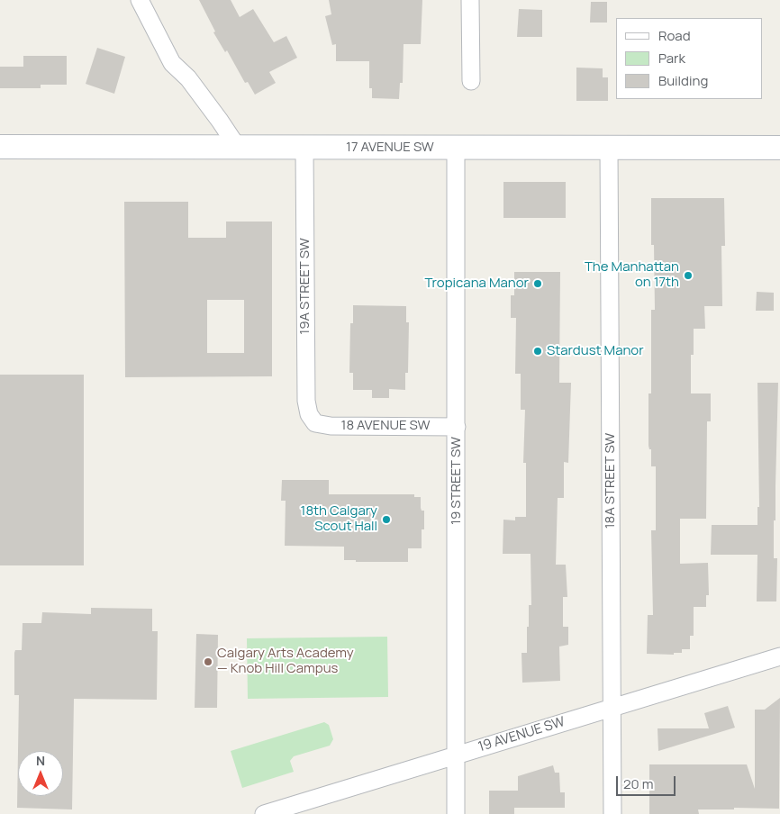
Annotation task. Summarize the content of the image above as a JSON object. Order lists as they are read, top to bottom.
{
  "streets": {
    "main road": ["17 AVENUE SW"],
    "street": [
      "19A STREET SW",
      "18 AVENUE SW",
      "19 STREET SW",
      "18A STREET SW",
      "19 AVENUE SW"
    ]
  },
  "crossings": [
    ["17 AVENUE SW", "19A STREET SW"],
    ["17 AVENUE SW", "19 STREET SW"],
    ["17 AVENUE SW", "18A STREET SW"],
    ["19A STREET SW", "18 AVENUE SW"],
    ["18 AVENUE SW", "19 STREET SW"],
    ["19 STREET SW", "19 AVENUE SW"],
    ["18A STREET SW", "19 AVENUE SW"]
  ],
  "places": [
    "The Manhattan on 17th",
    "Tropicana Manor",
    "Stardust Manor",
    "18th Calgary Scout Hall",
    "Calgary Arts Academy — Knob Hill Campus"
  ],
  "legend": ["Road", "Park", "Building"],
  "scale_bar": "20 m",
  "north": "top"
}
